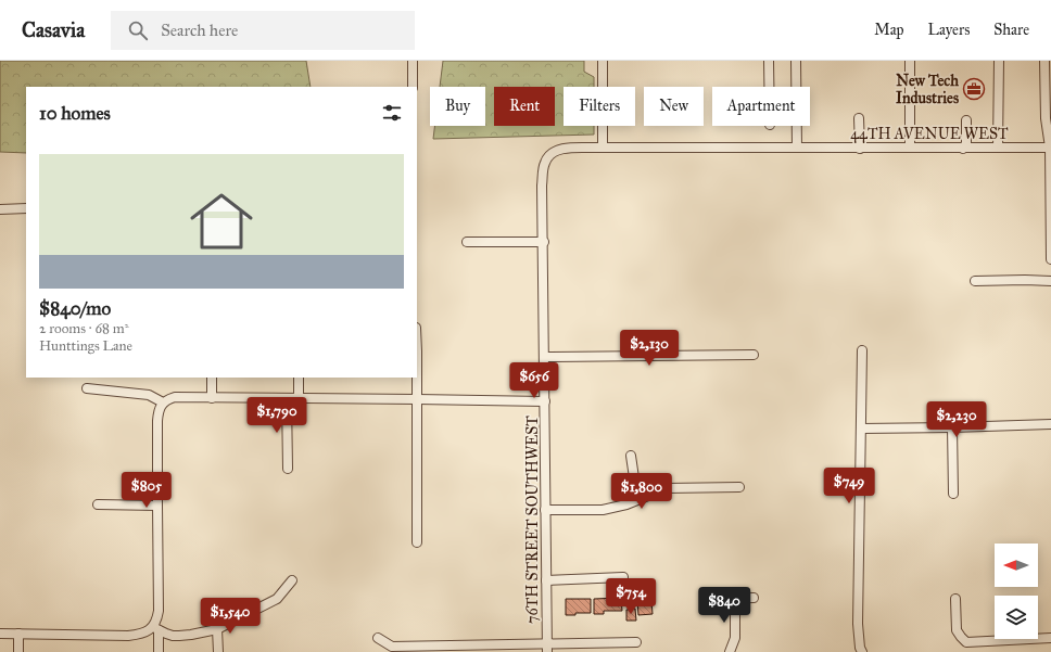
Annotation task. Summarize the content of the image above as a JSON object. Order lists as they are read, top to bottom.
{
  "streets": {
    "street": ["44TH AVENUE WEST", "76TH STREET SOUTHWEST"]
  },
  "crossings": [
    ["44TH AVENUE WEST", "76TH STREET SOUTHWEST"]
  ],
  "places": {
    "office": ["New Tech Industries"]
  },
  "north": "left",
  "page": {
    "header": "Casavia",
    "search": "Search here",
    "nav": ["Map", "Layers", "Share"],
    "chip": [
      "Buy",
      "Rent",
      "Filters",
      "New",
      "Apartment"
    ],
    "heading": "10 homes",
    "list": [
      {
        "name": "$840/mo",
        "note": "2 rooms · 68 m² · Hunttings Lane"
      }
    ],
    "price": [
      "$2,130",
      "$656",
      "$1,790",
      "$2,230",
      "$749",
      "$805",
      "$1,800",
      "$754",
      "$840",
      "$1,540"
    ]
  }
}
